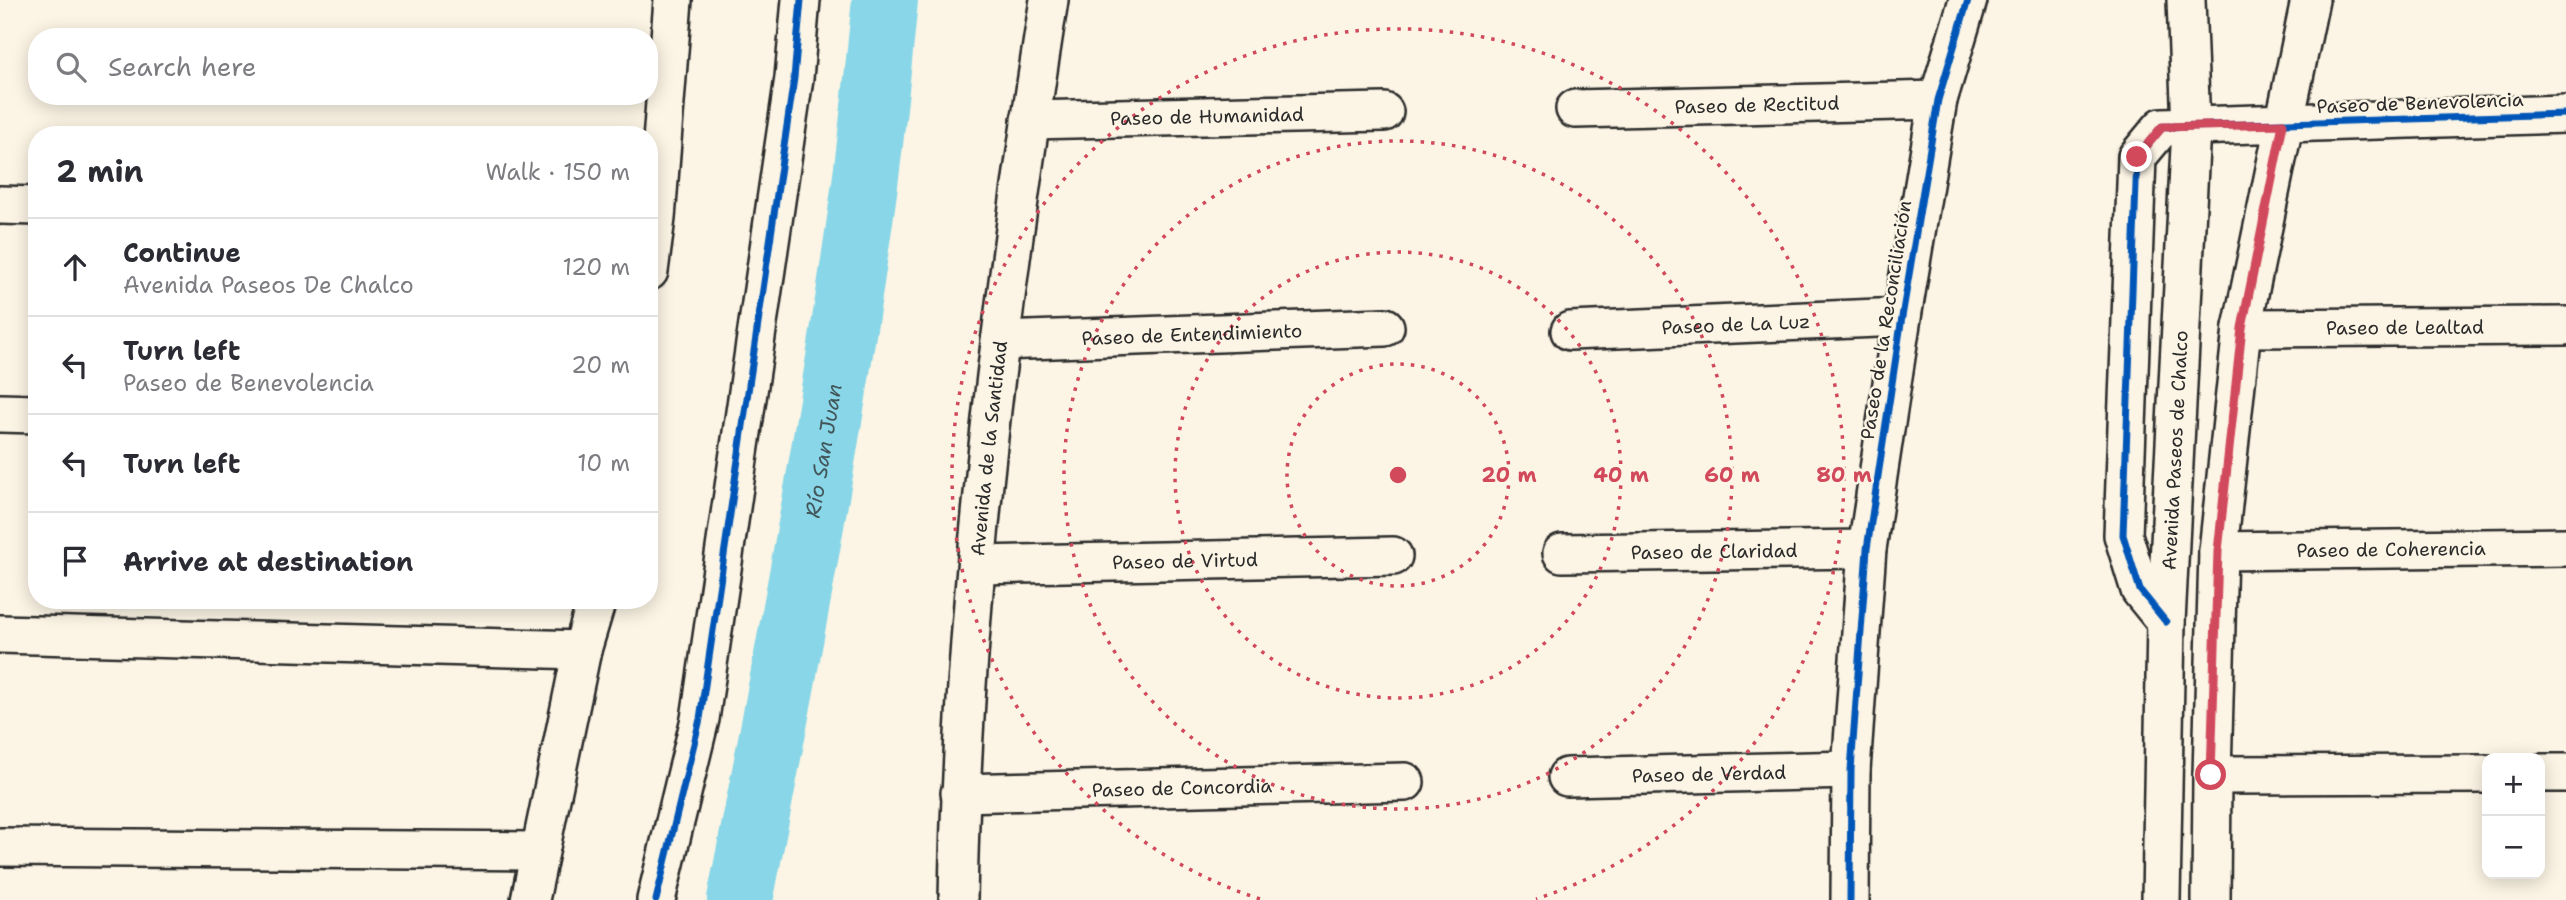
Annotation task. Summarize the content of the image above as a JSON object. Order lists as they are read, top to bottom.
{
  "streets": {
    "street": [
      "Paseo de Benevolencia",
      "Paseo de Rectitud",
      "Paseo de Humanidad",
      "Paseo de la Reconciliación",
      "Paseo de La Luz",
      "Paseo de Lealtad",
      "Paseo de Entendimiento",
      "Avenida de la Santidad",
      "Avenida Paseos de Chalco",
      "Paseo de Coherencia",
      "Paseo de Claridad",
      "Paseo de Virtud",
      "Paseo de Verdad",
      "Paseo de Concordia"
    ]
  },
  "crossings": [
    ["Paseo de Benevolencia", "Avenida Paseos de Chalco"],
    ["Paseo de Rectitud", "Paseo de la Reconciliación"],
    ["Paseo de Humanidad", "Avenida de la Santidad"],
    ["Paseo de la Reconciliación", "Paseo de La Luz"],
    ["Paseo de la Reconciliación", "Paseo de Claridad"],
    ["Paseo de la Reconciliación", "Paseo de Verdad"],
    ["Paseo de Entendimiento", "Avenida de la Santidad"],
    ["Avenida de la Santidad", "Paseo de Virtud"],
    ["Avenida de la Santidad", "Paseo de Concordia"]
  ],
  "water": ["Río San Juan"],
  "page": {
    "search": "Search here",
    "heading": ["2 min", "Walk · 150 m"],
    "list": [
      ["Continue", "Avenida Paseos De Chalco", "120 m"],
      ["Turn left", "Paseo de Benevolencia", "20 m"],
      ["Turn left", "10 m"],
      "Arrive at destination"
    ],
    "map_buttons": ["+", "−"]
  },
  "rings": [
    "20 m",
    "40 m",
    "60 m",
    "80 m"
  ]
}
